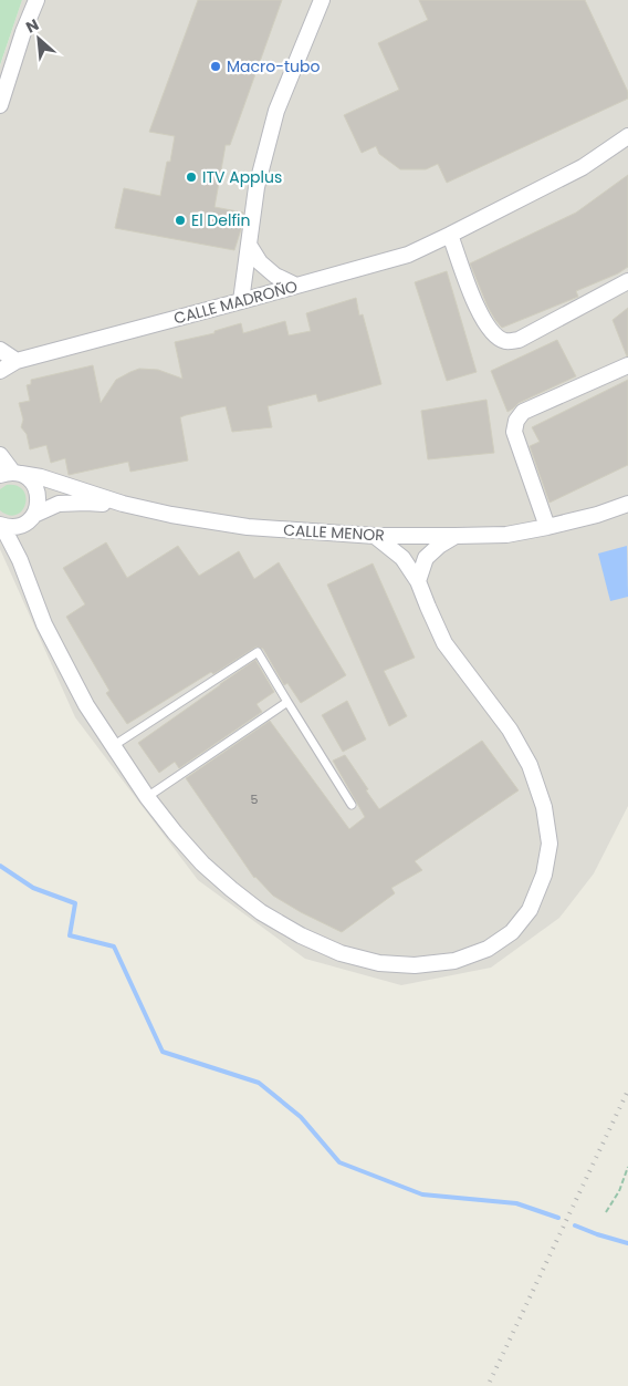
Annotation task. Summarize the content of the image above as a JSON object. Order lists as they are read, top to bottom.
{
  "streets": {
    "street": ["CALLE MADROÑO", "CALLE MENOR"]
  },
  "places": ["Macro-tubo", "ITV Applus", "El Delfin"],
  "house_numbers": ["5"],
  "north": "top left"
}
